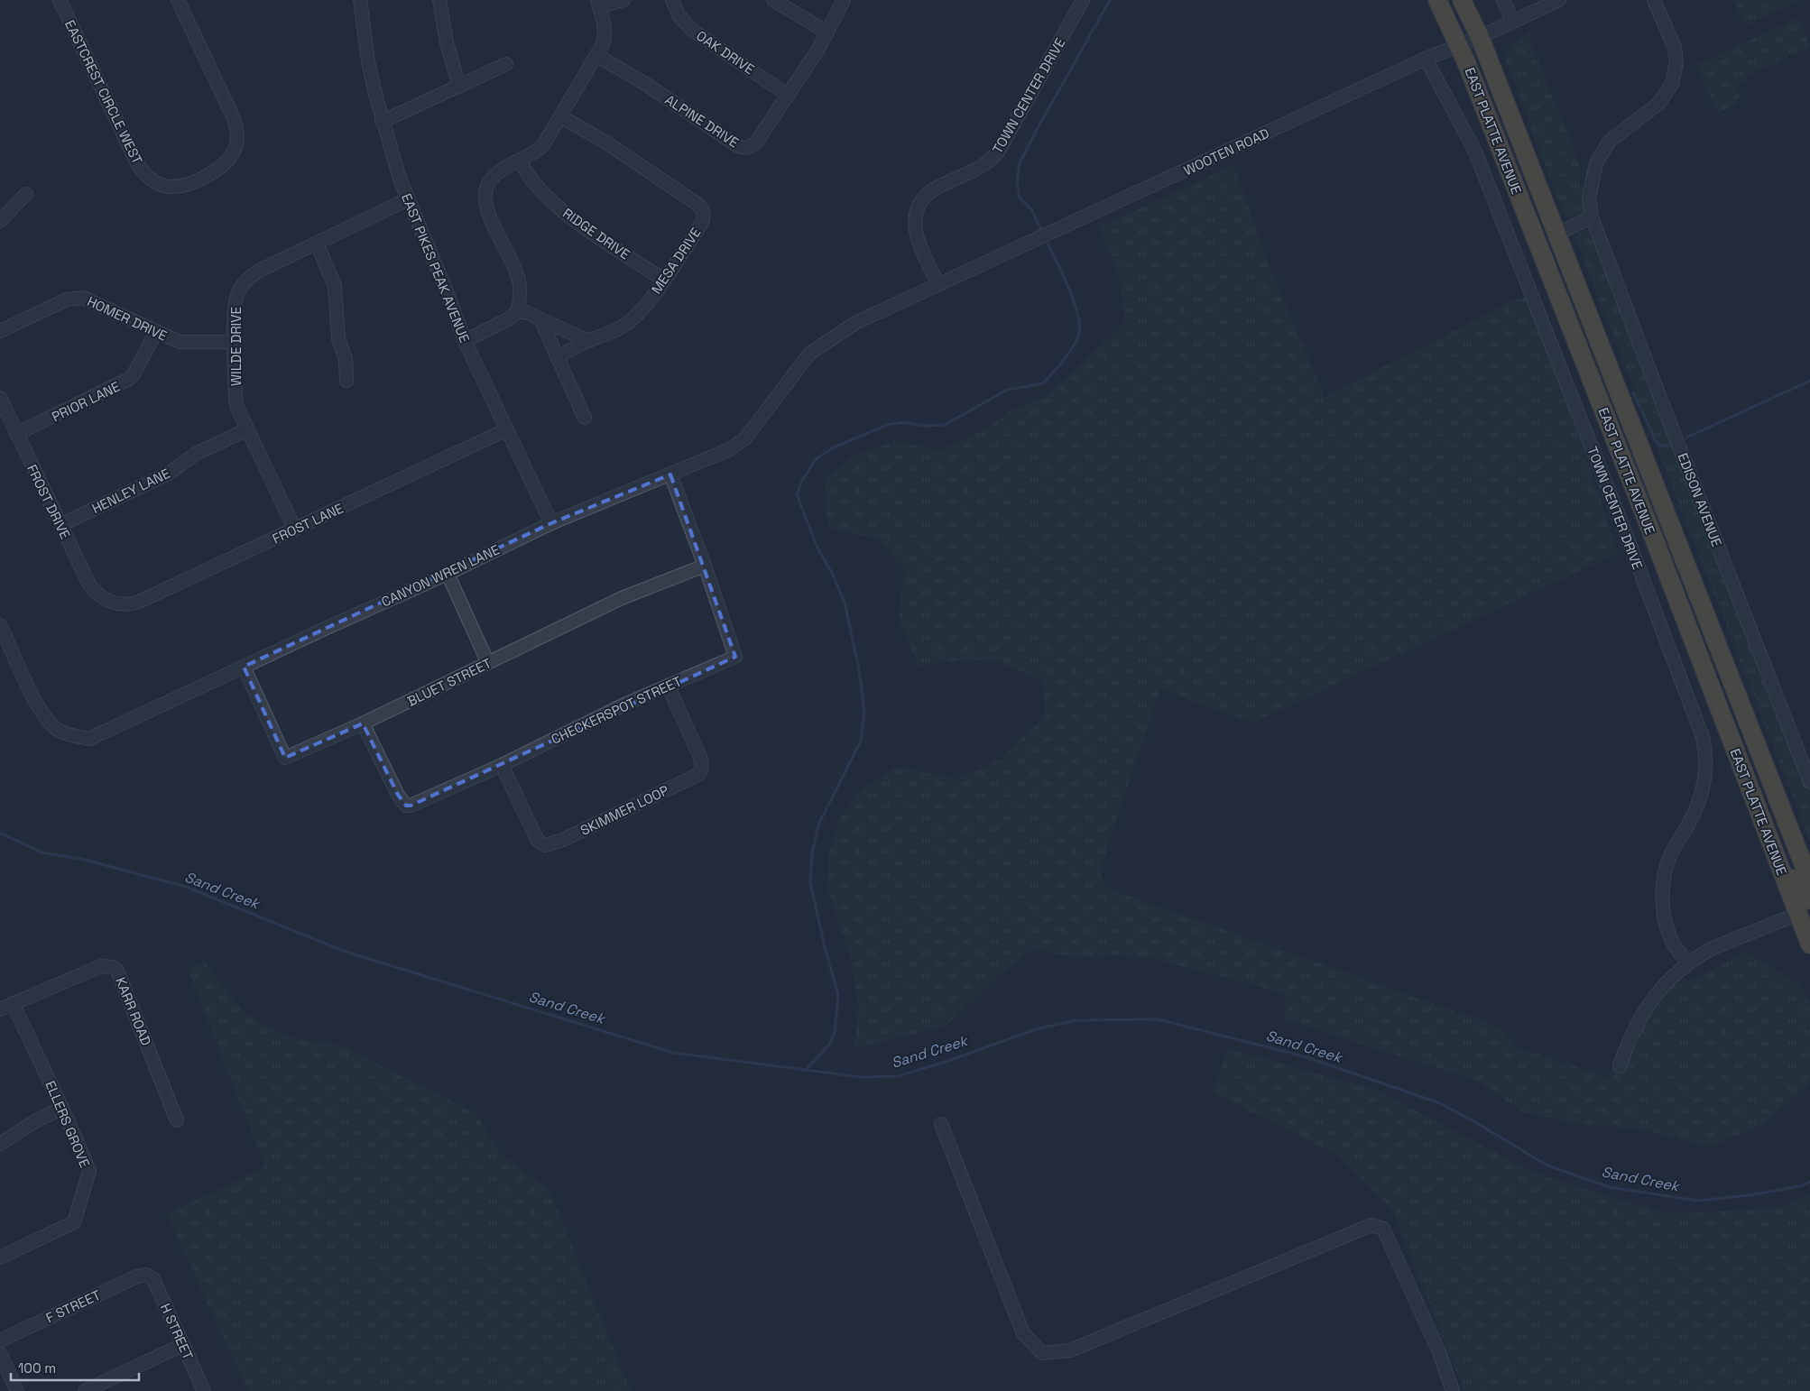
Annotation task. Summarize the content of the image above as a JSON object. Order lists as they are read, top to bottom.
{
  "streets": {
    "highway": ["EAST PLATTE AVENUE"],
    "street": [
      "OAK DRIVE",
      "EASTCREST CIRCLE WEST",
      "TOWN CENTER DRIVE",
      "ALPINE DRIVE",
      "WOOTEN ROAD",
      "RIDGE DRIVE",
      "MESA DRIVE",
      "EAST PIKES PEAK AVENUE",
      "HOMER DRIVE",
      "WILDE DRIVE",
      "PRIOR LANE",
      "HENLEY LANE",
      "EDISON AVENUE",
      "FROST DRIVE",
      "FROST LANE",
      "CANYON WREN LANE",
      "BLUET STREET",
      "CHECKERSPOT STREET",
      "SKIMMER LOOP",
      "KARR ROAD",
      "ELLERS GROVE",
      "F STREET",
      "H STREET"
    ]
  },
  "crossings": [
    ["OAK DRIVE", "ALPINE DRIVE"],
    ["TOWN CENTER DRIVE", "WOOTEN ROAD"],
    ["EAST PLATTE AVENUE", "WOOTEN ROAD"],
    ["WOOTEN ROAD", "CANYON WREN LANE"],
    ["RIDGE DRIVE", "MESA DRIVE"],
    ["EAST PIKES PEAK AVENUE", "WILDE DRIVE"],
    ["EAST PIKES PEAK AVENUE", "FROST LANE"],
    ["EAST PIKES PEAK AVENUE", "CANYON WREN LANE"],
    ["HOMER DRIVE", "WILDE DRIVE"],
    ["HOMER DRIVE", "PRIOR LANE"],
    ["WILDE DRIVE", "HENLEY LANE"],
    ["WILDE DRIVE", "FROST LANE"],
    ["PRIOR LANE", "FROST DRIVE"],
    ["HENLEY LANE", "FROST DRIVE"],
    ["FROST DRIVE", "FROST LANE"],
    ["CANYON WREN LANE", "BLUET STREET"],
    ["CANYON WREN LANE", "CHECKERSPOT STREET"],
    ["BLUET STREET", "CHECKERSPOT STREET"],
    ["CHECKERSPOT STREET", "SKIMMER LOOP"],
    ["KARR ROAD", "ELLERS GROVE"],
    ["F STREET", "H STREET"]
  ],
  "water": ["Sand Creek"],
  "scale_bar": "100 m"
}
